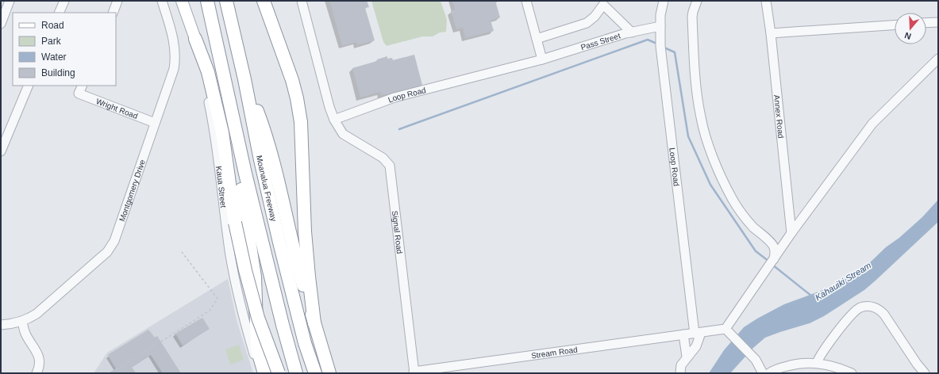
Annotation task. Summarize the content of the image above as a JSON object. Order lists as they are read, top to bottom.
{
  "streets": {
    "highway": ["Moanalua Freeway"],
    "main road": ["Kaua Street"],
    "street": [
      "Pass Street",
      "Loop Road",
      "Wright Road",
      "Annex Road",
      "Montgomery Drive",
      "Signal Road",
      "Stream Road"
    ]
  },
  "crossings": [
    ["Pass Street", "Loop Road"],
    ["Loop Road", "Signal Road"],
    ["Loop Road", "Stream Road"],
    ["Wright Road", "Montgomery Drive"],
    ["Signal Road", "Stream Road"]
  ],
  "water": ["Kahauiki Stream"],
  "legend": [
    "Road",
    "Park",
    "Water",
    "Building"
  ],
  "north": "bottom"
}
